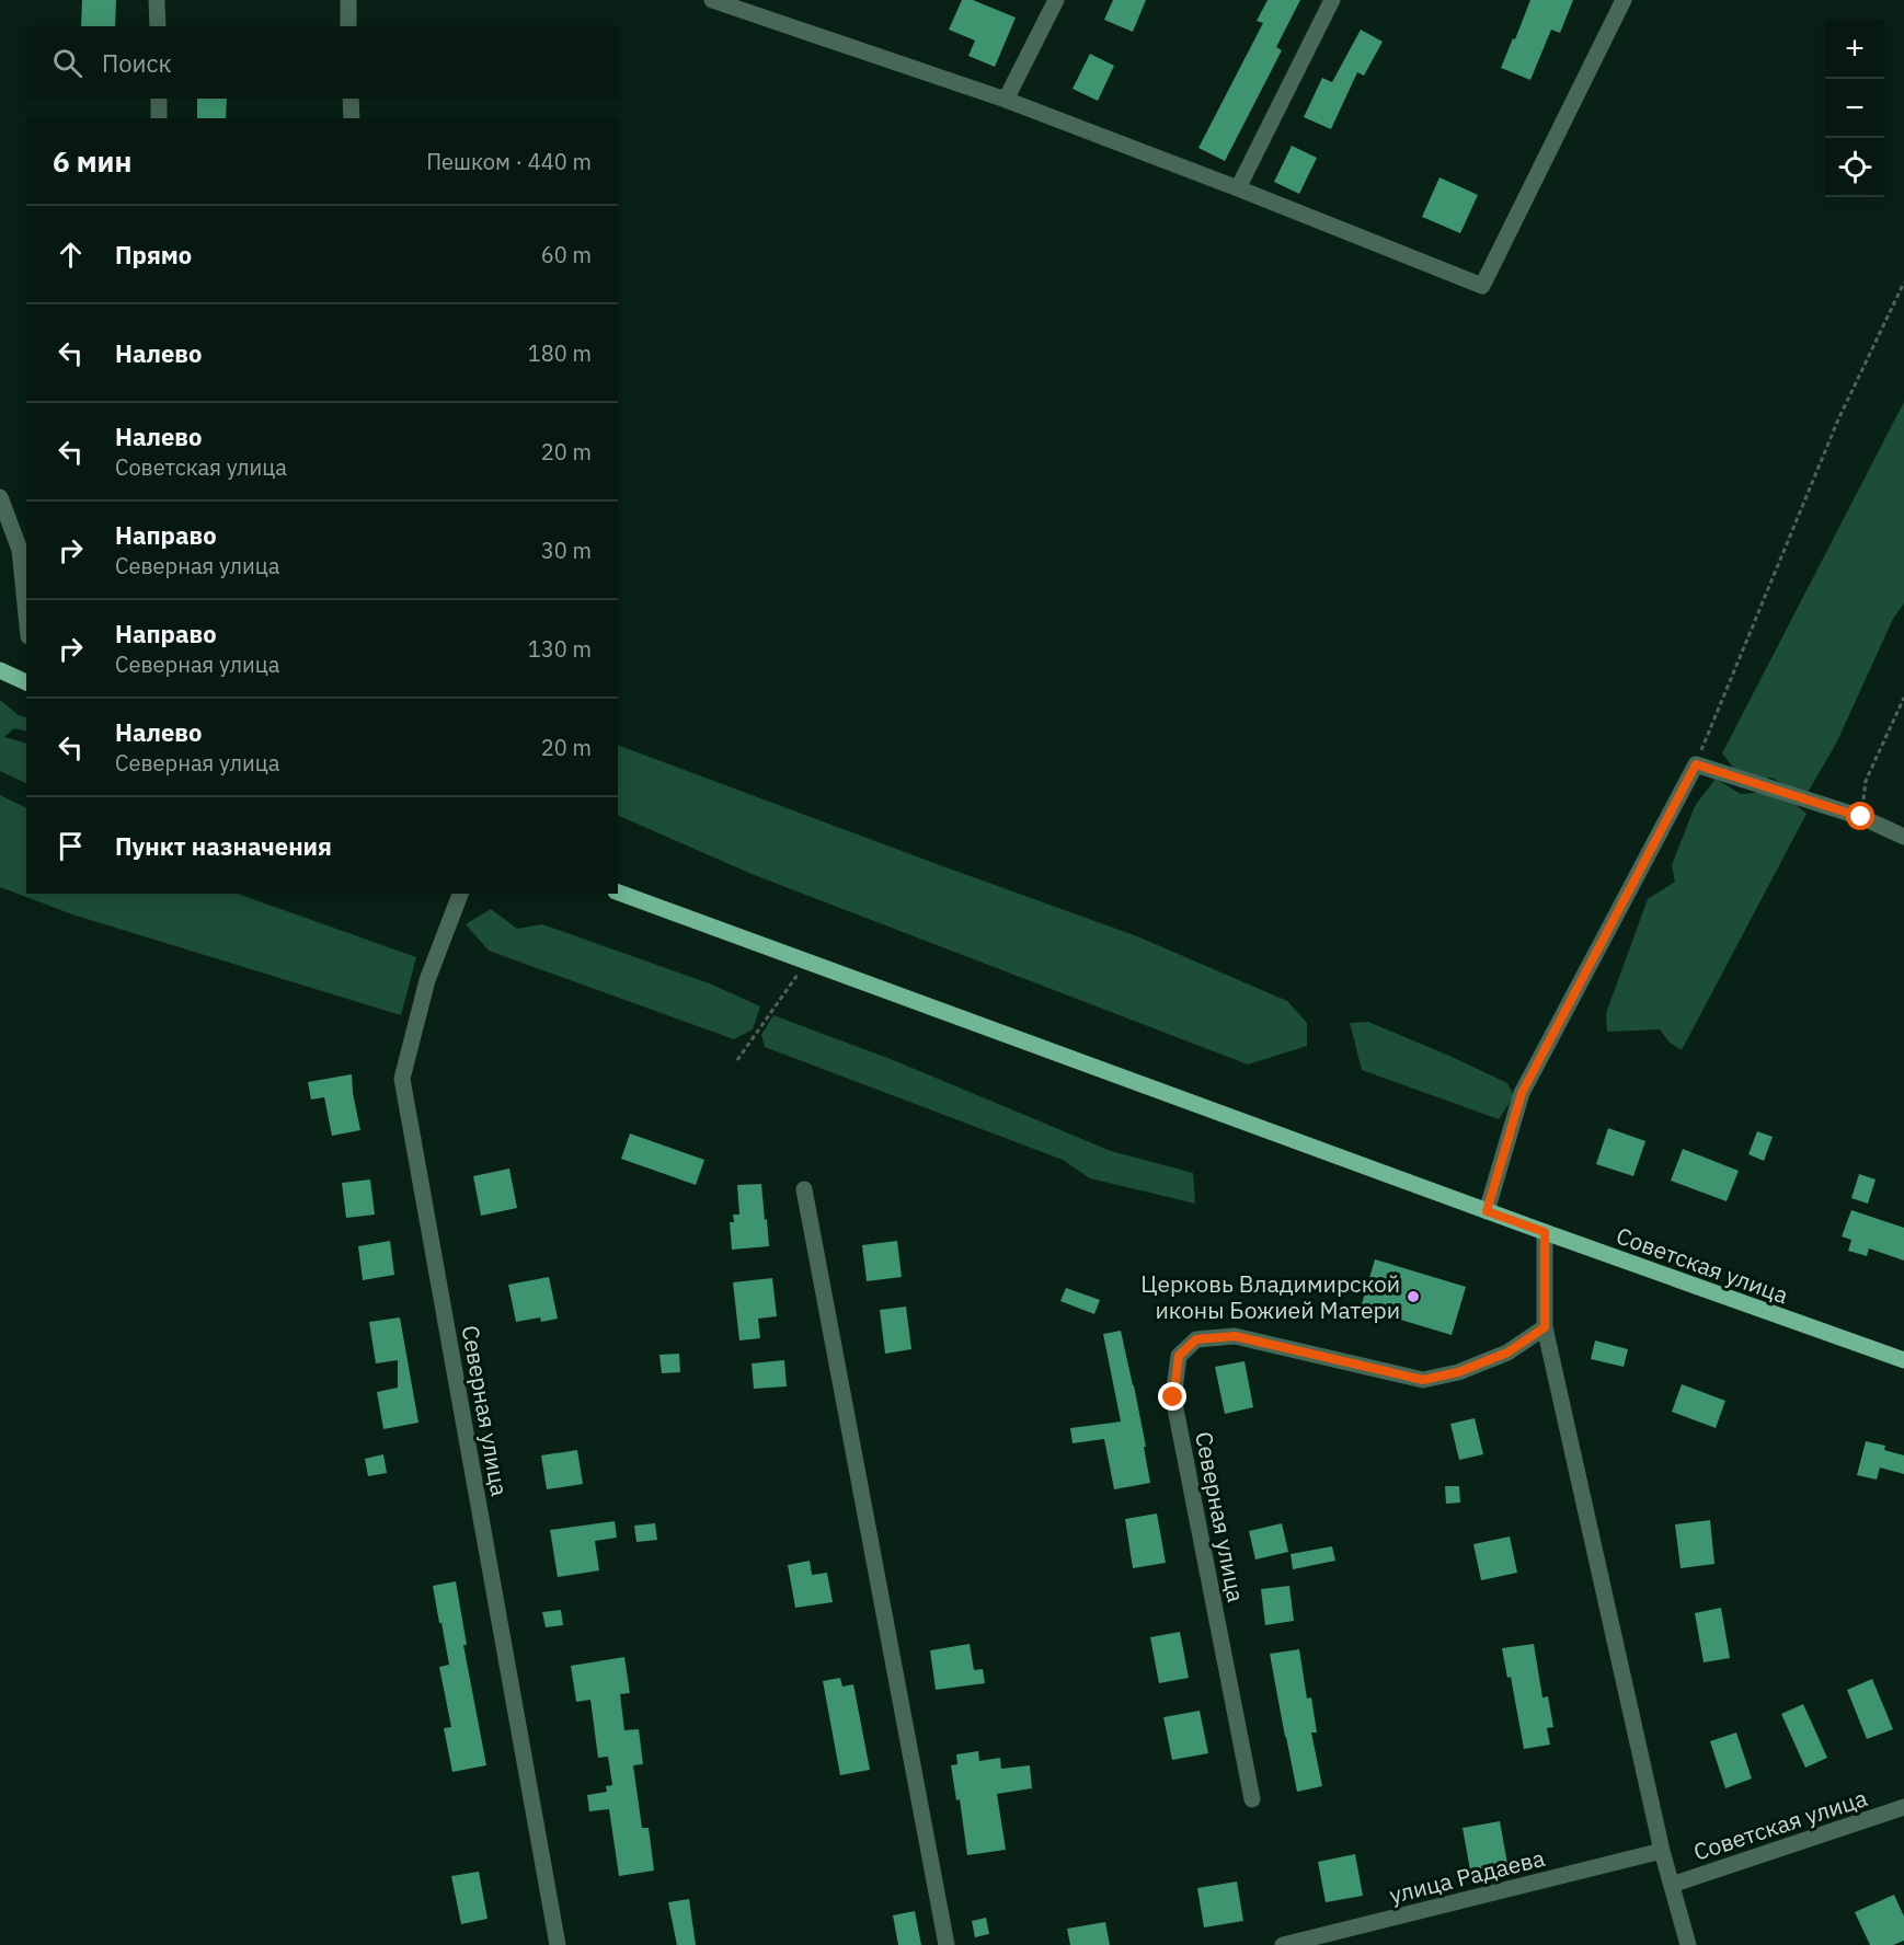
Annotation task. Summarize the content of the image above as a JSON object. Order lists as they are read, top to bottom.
{
  "streets": {
    "main road": ["Советская улица"],
    "street": ["Северная улица", "улица Радаева"]
  },
  "places": ["Церковь Владимирской иконы Божией Матери"],
  "page": {
    "map_buttons": ["+", "−"],
    "search": "Поиск",
    "heading": ["6 мин", "Пешком · 440 m"],
    "list": [
      ["Прямо", "60 m"],
      ["Налево", "180 m"],
      ["Налево", "Советская улица", "20 m"],
      ["Направо", "Северная улица", "30 m"],
      ["Направо", "Северная улица", "130 m"],
      ["Налево", "Северная улица", "20 m"],
      "Пункт назначения"
    ]
  }
}
